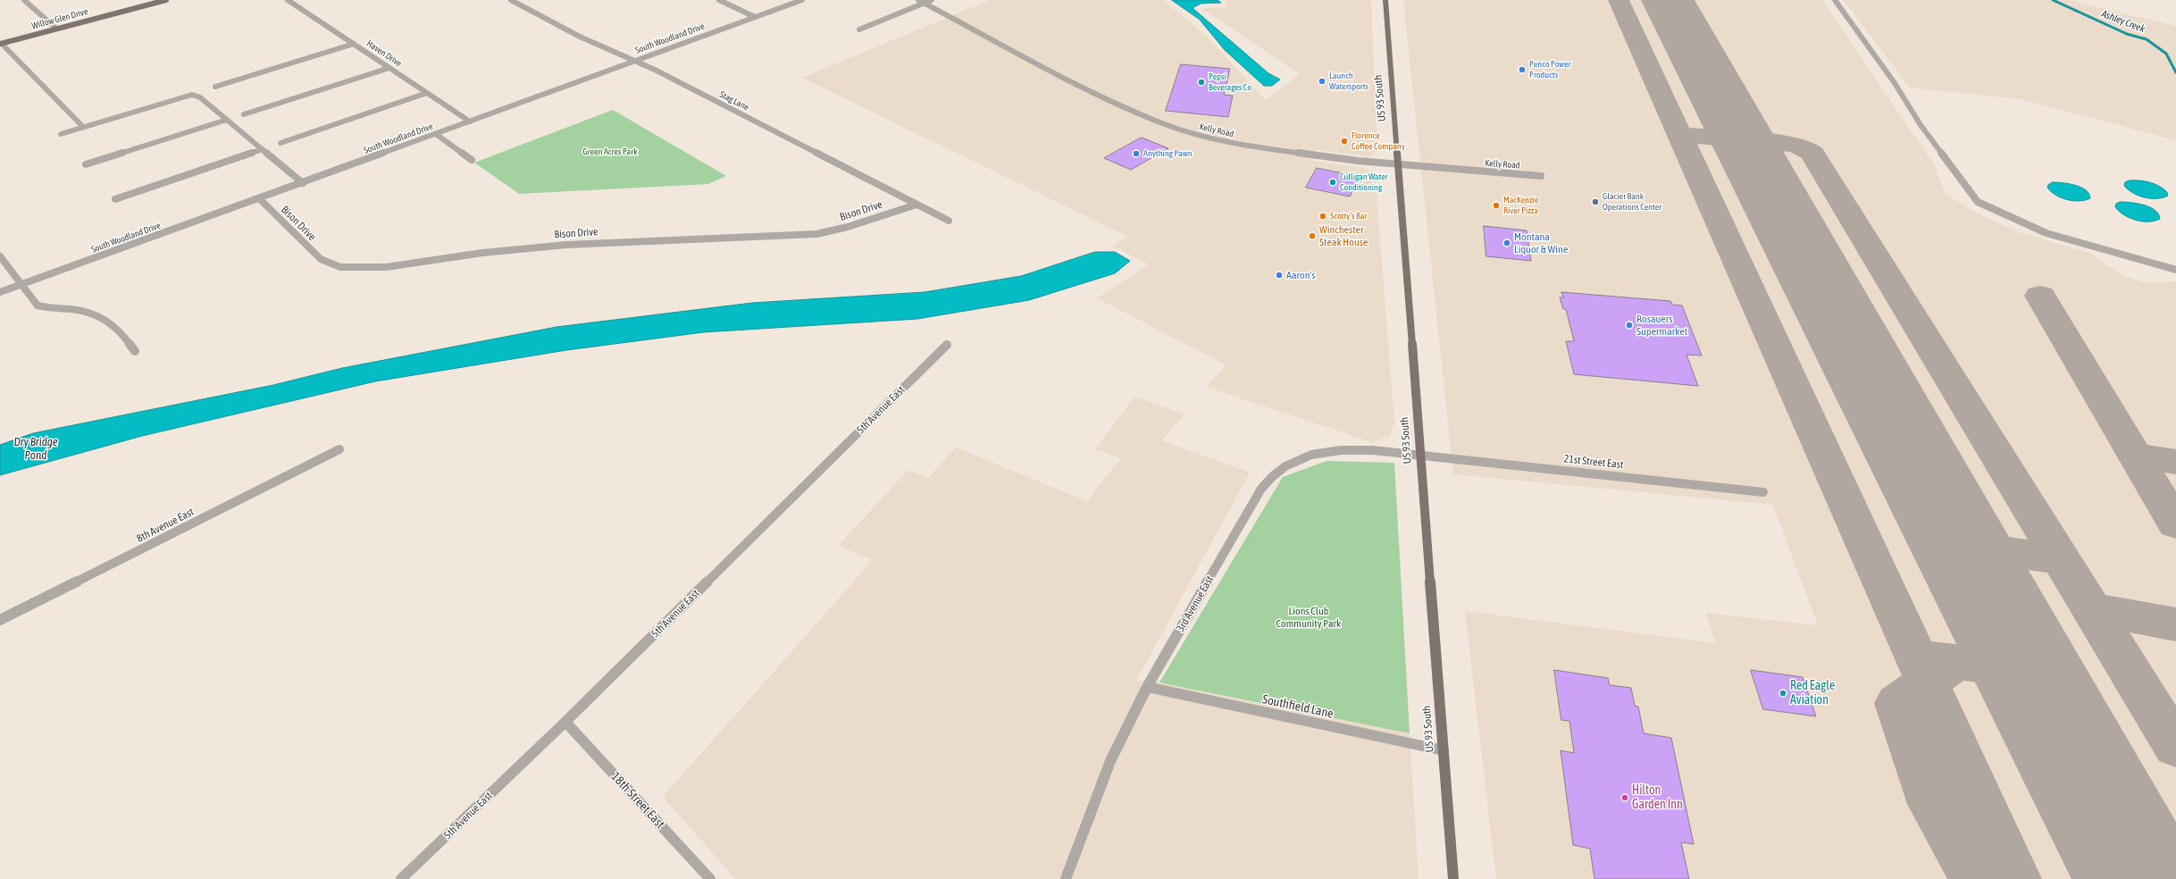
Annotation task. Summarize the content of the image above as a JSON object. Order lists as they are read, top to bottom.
{
  "streets": {
    "main road": ["Willow Glen Drive", "US 93 South"],
    "street": [
      "South Woodland Drive",
      "Haven Drive",
      "Stag Lane",
      "Kelly Road",
      "Bison Drive",
      "5th Avenue East",
      "21st Street East",
      "8th Avenue East",
      "3rd Avenue East",
      "Southfield Lane",
      "18th Street East"
    ]
  },
  "crossings": [
    ["South Woodland Drive", "Haven Drive"],
    ["South Woodland Drive", "Stag Lane"],
    ["South Woodland Drive", "Bison Drive"],
    ["US 93 South", "Kelly Road"],
    ["US 93 South", "21st Street East"],
    ["US 93 South", "3rd Avenue East"],
    ["US 93 South", "Southfield Lane"],
    ["Stag Lane", "Bison Drive"],
    ["5th Avenue East", "18th Street East"],
    ["21st Street East", "3rd Avenue East"],
    ["3rd Avenue East", "Southfield Lane"]
  ],
  "water": ["Ashley Creek", "Dry Bridge Pond"],
  "parks": ["Green Acres Park", "Lions Club Community Park"],
  "places": [
    "Penco Power Products",
    "Launch Watersports",
    "Pepsi Beverages Co",
    "Florence Coffee Company",
    "Anything Pawn",
    "Culligan Water Conditioning",
    "Glacier Bank Operations Center",
    "MacKenzie River Pizza",
    "Scotty's Bar",
    "Winchester Steak House",
    "Montana Liquor & Wine",
    "Aaron's",
    "Rosauers Supermarket",
    "Red Eagle Aviation",
    "Hilton Garden Inn"
  ]
}
